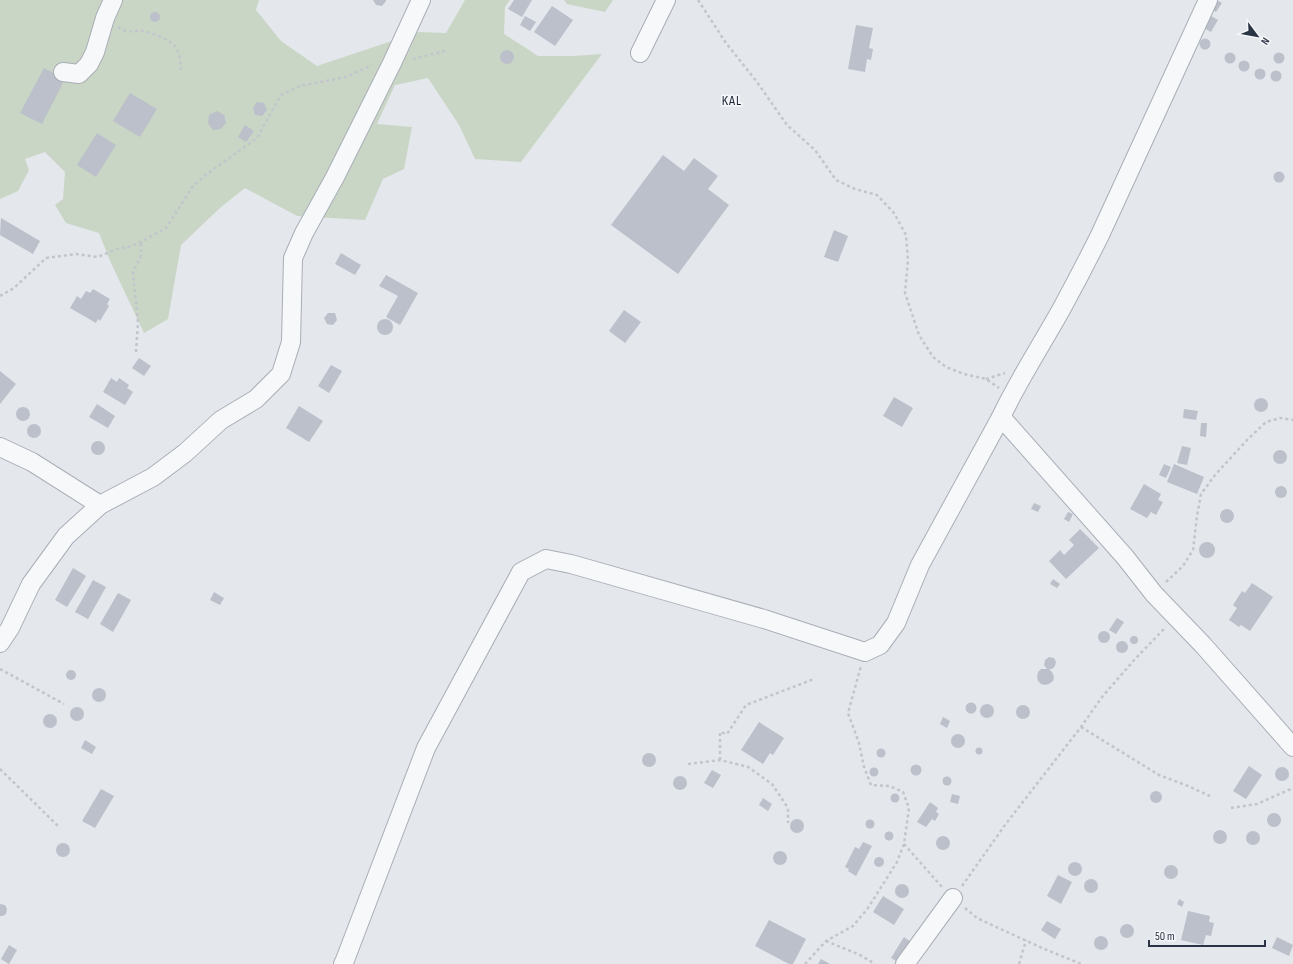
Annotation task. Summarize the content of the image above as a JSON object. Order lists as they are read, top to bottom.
{
  "districts": ["KAL"],
  "scale_bar": "50 m",
  "north": "bottom right"
}
